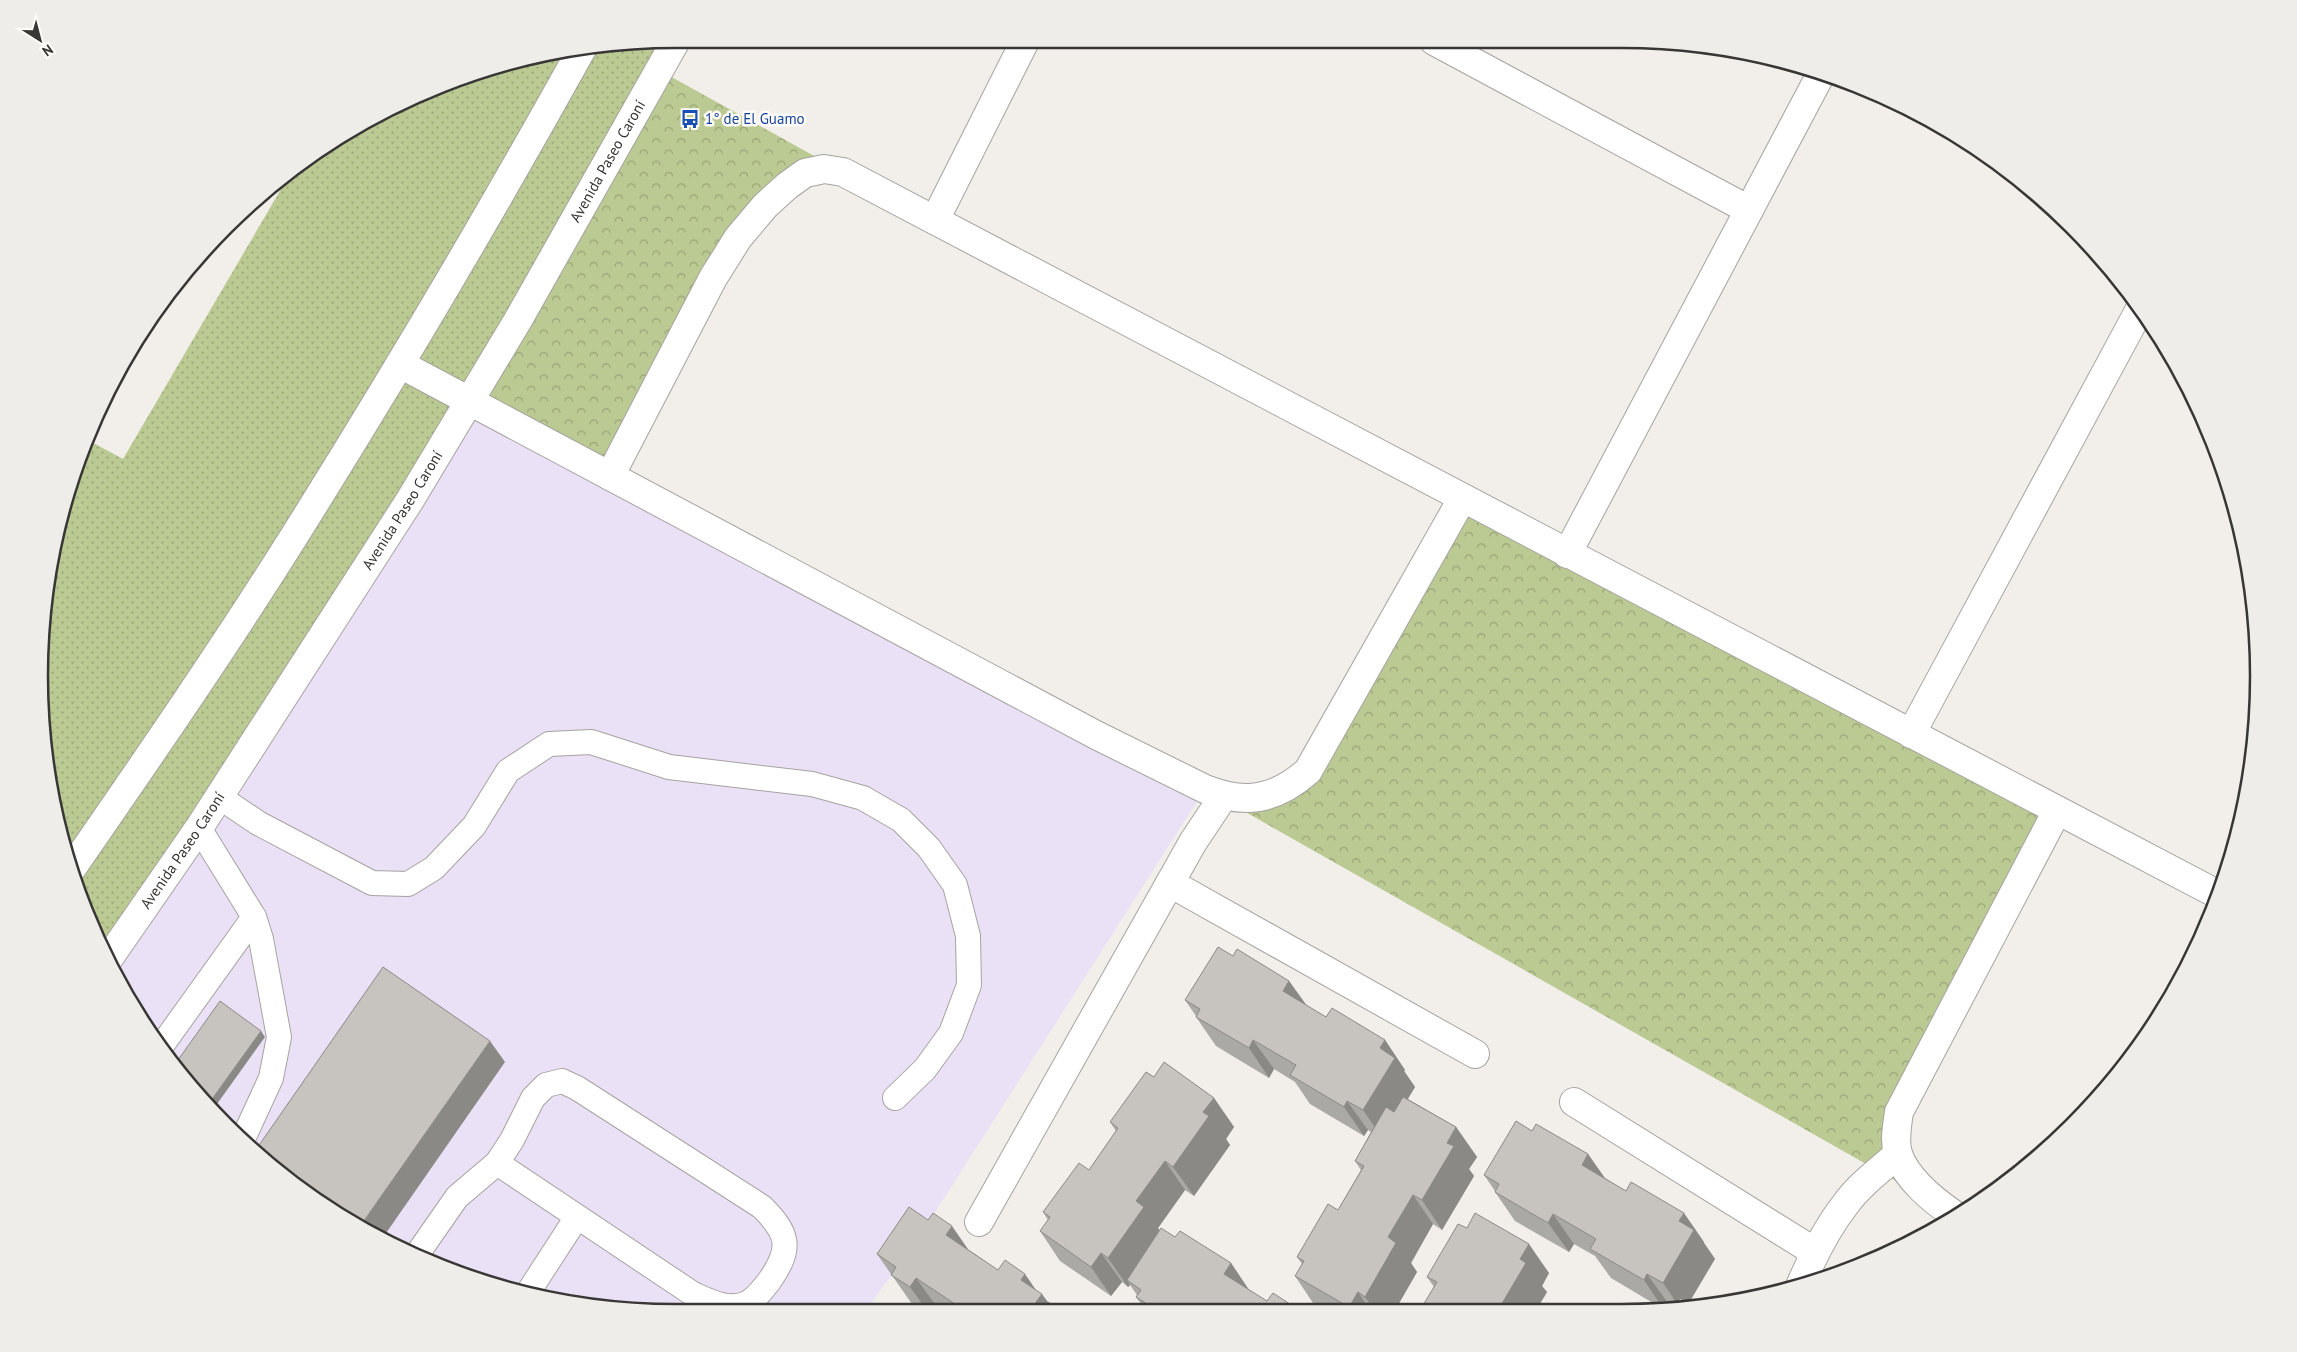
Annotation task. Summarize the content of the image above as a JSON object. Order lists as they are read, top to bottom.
{
  "streets": {
    "street": ["Avenida Paseo Caroní"]
  },
  "places": {
    "bus stop": ["1° de El Guamo"]
  },
  "north": "bottom right"
}
